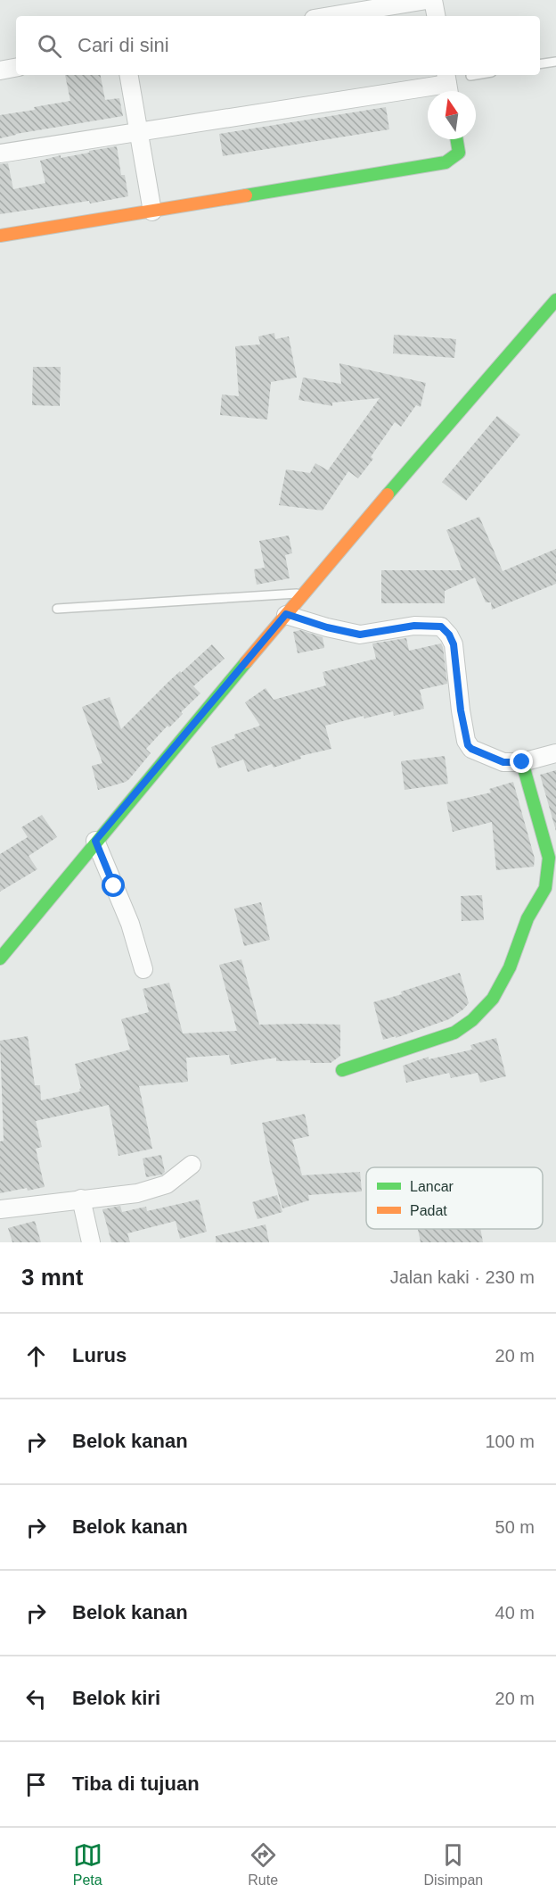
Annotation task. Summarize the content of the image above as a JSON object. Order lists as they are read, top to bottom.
{
  "legend": ["Lancar", "Padat"],
  "north": "top",
  "page": {
    "search": "Cari di sini",
    "heading": ["3 mnt", "Jalan kaki · 230 m"],
    "list": [
      ["Lurus", "20 m"],
      ["Belok kanan", "100 m"],
      ["Belok kanan", "50 m"],
      ["Belok kanan", "40 m"],
      ["Belok kiri", "20 m"],
      "Tiba di tujuan"
    ],
    "nav": ["Peta", "Rute", "Disimpan"]
  }
}
